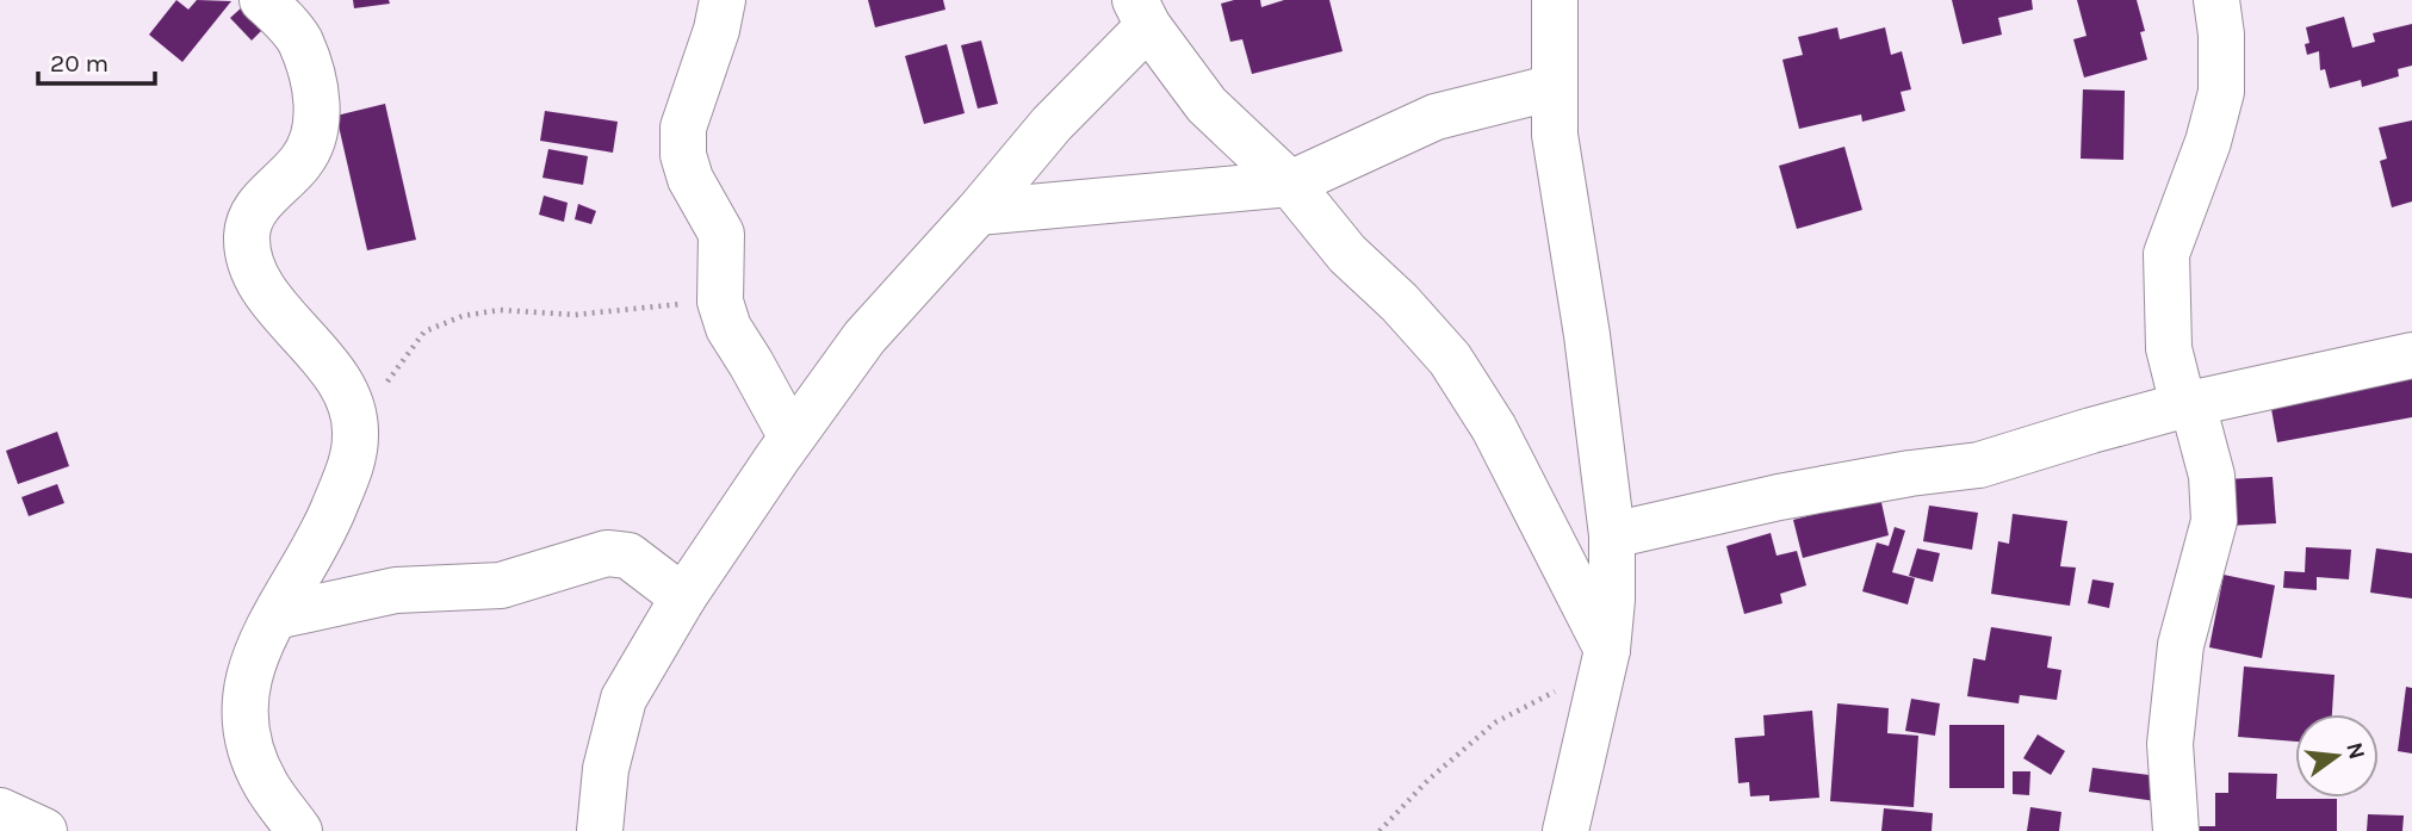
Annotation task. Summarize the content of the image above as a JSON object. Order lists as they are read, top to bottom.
{
  "scale_bar": "20 m",
  "north": "right"
}
